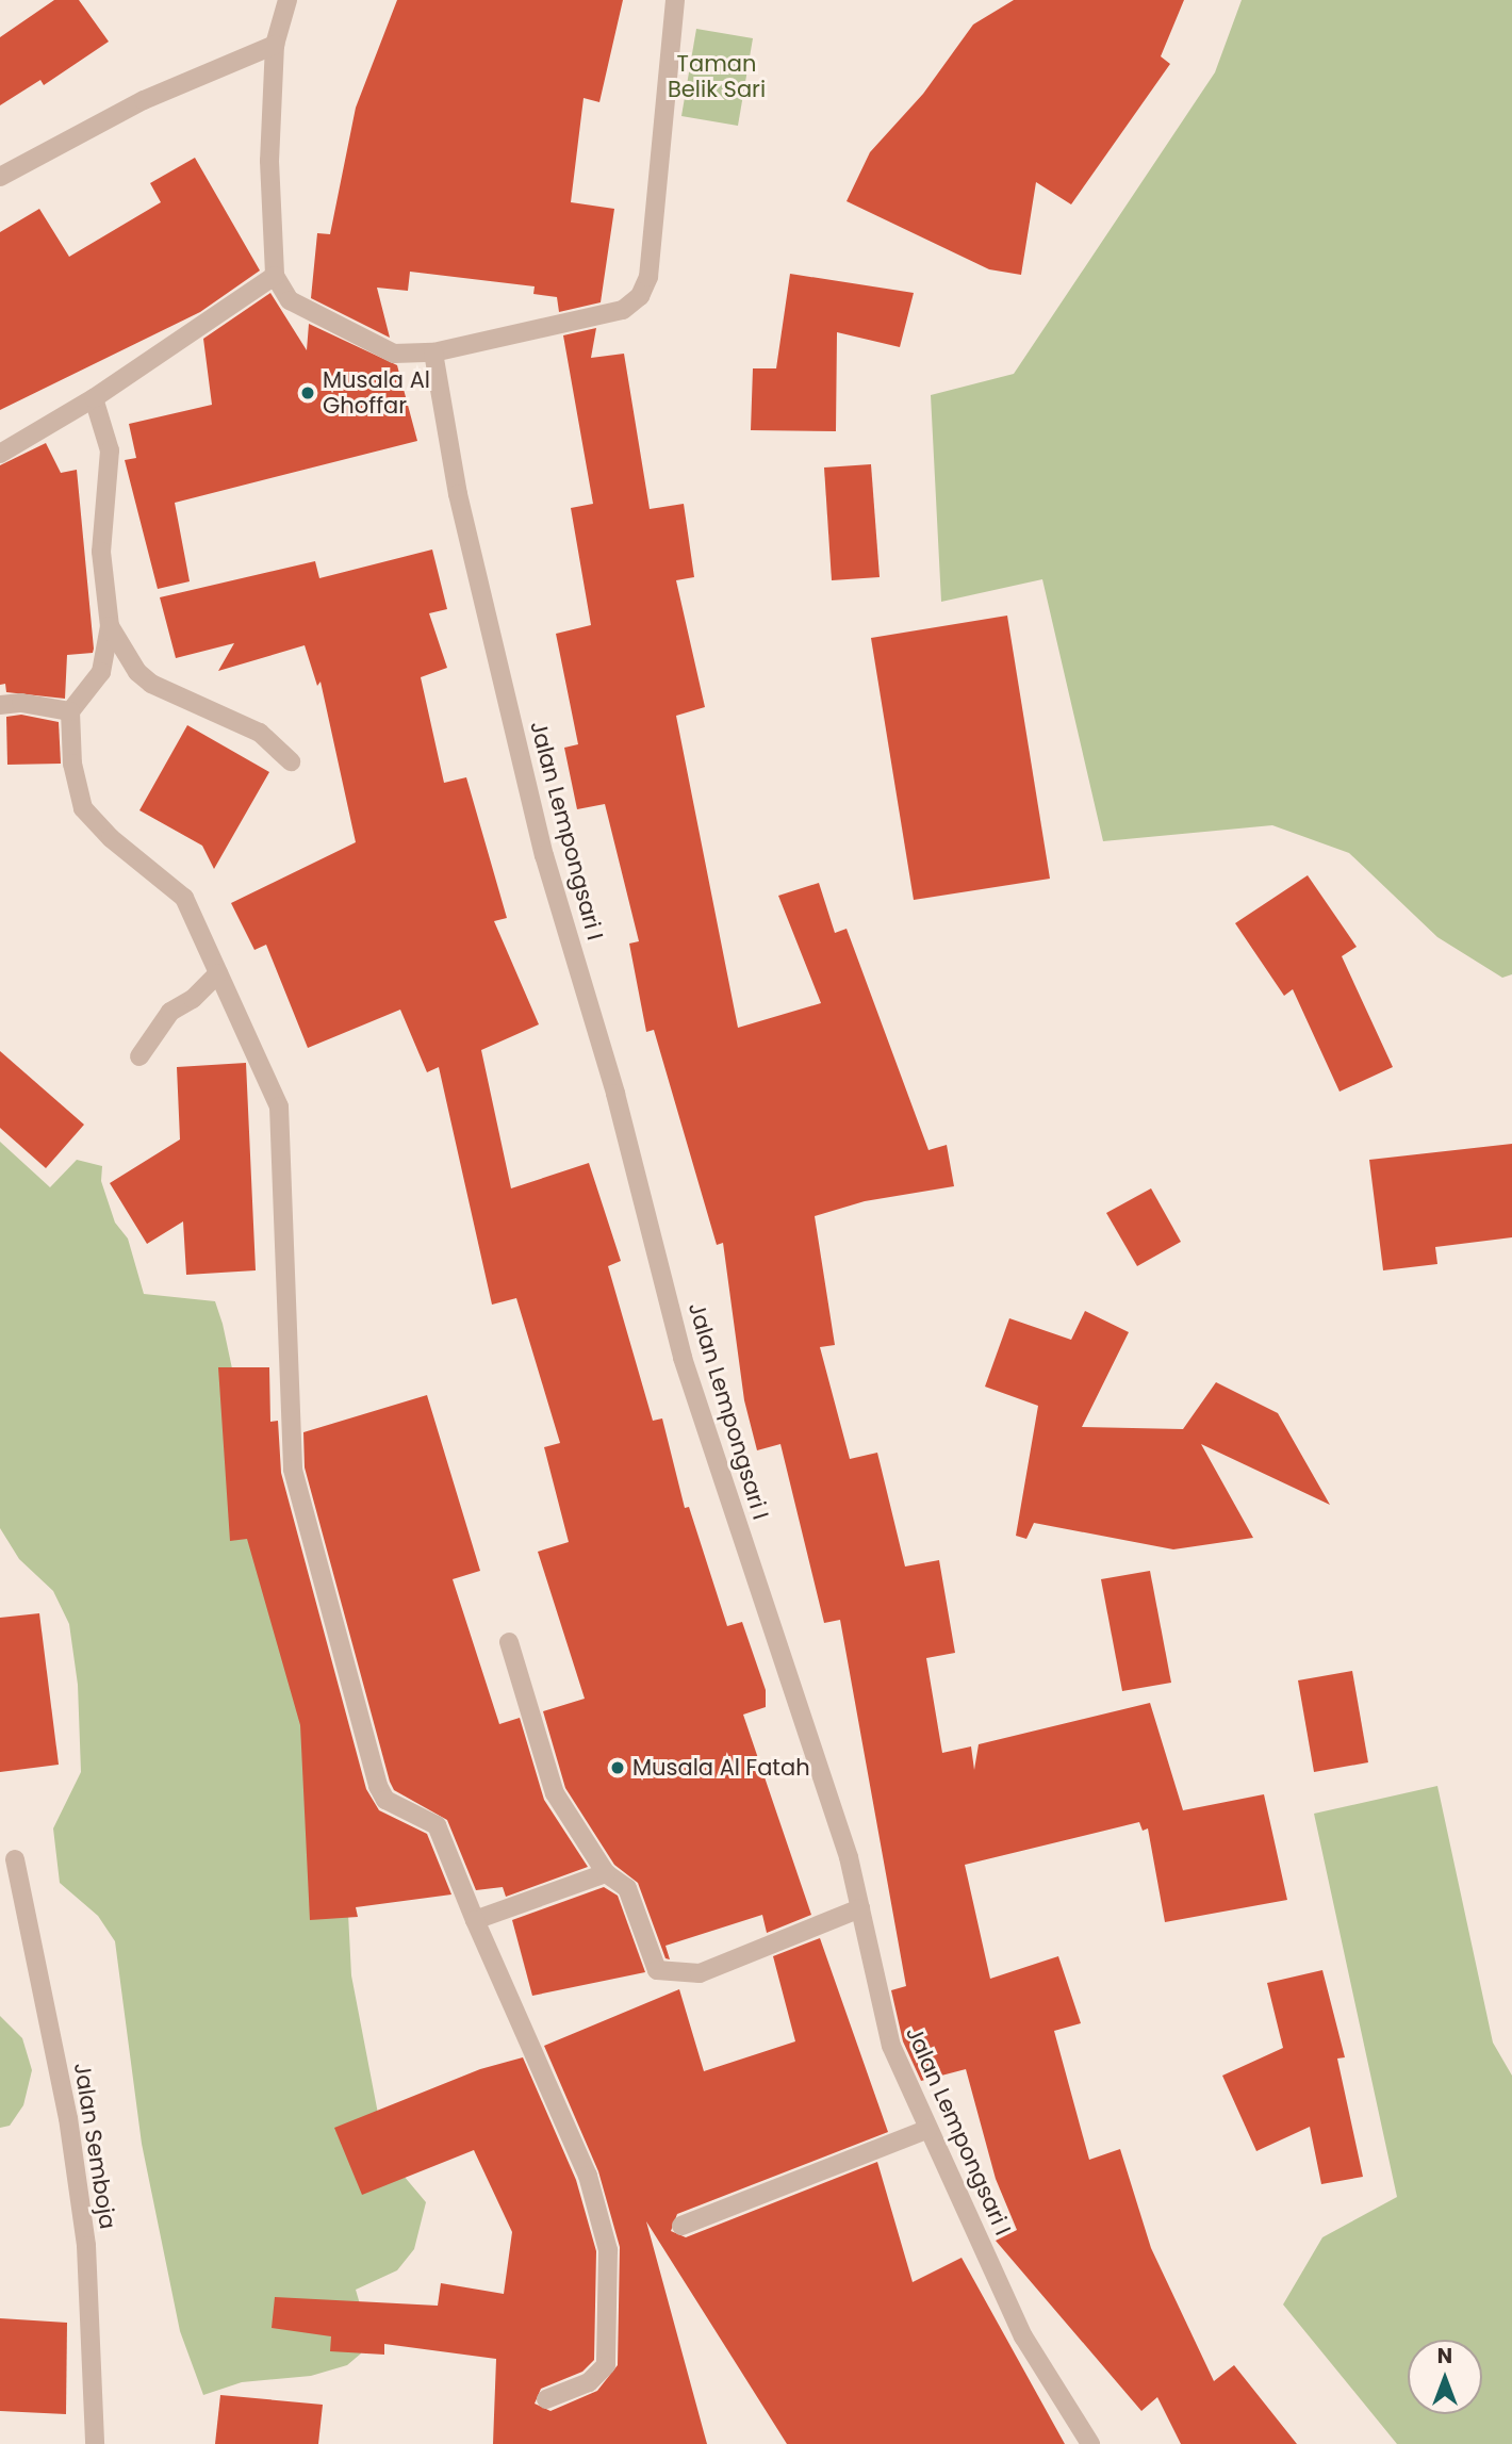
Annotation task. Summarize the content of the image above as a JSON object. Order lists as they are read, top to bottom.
{
  "streets": {
    "street": ["Jalan Lempongsari I", "Jalan Semboja"]
  },
  "parks": ["Taman Belik Sari"],
  "places": ["Musala Al Ghoffar", "Musala Al Fatah"],
  "north": "top"
}
